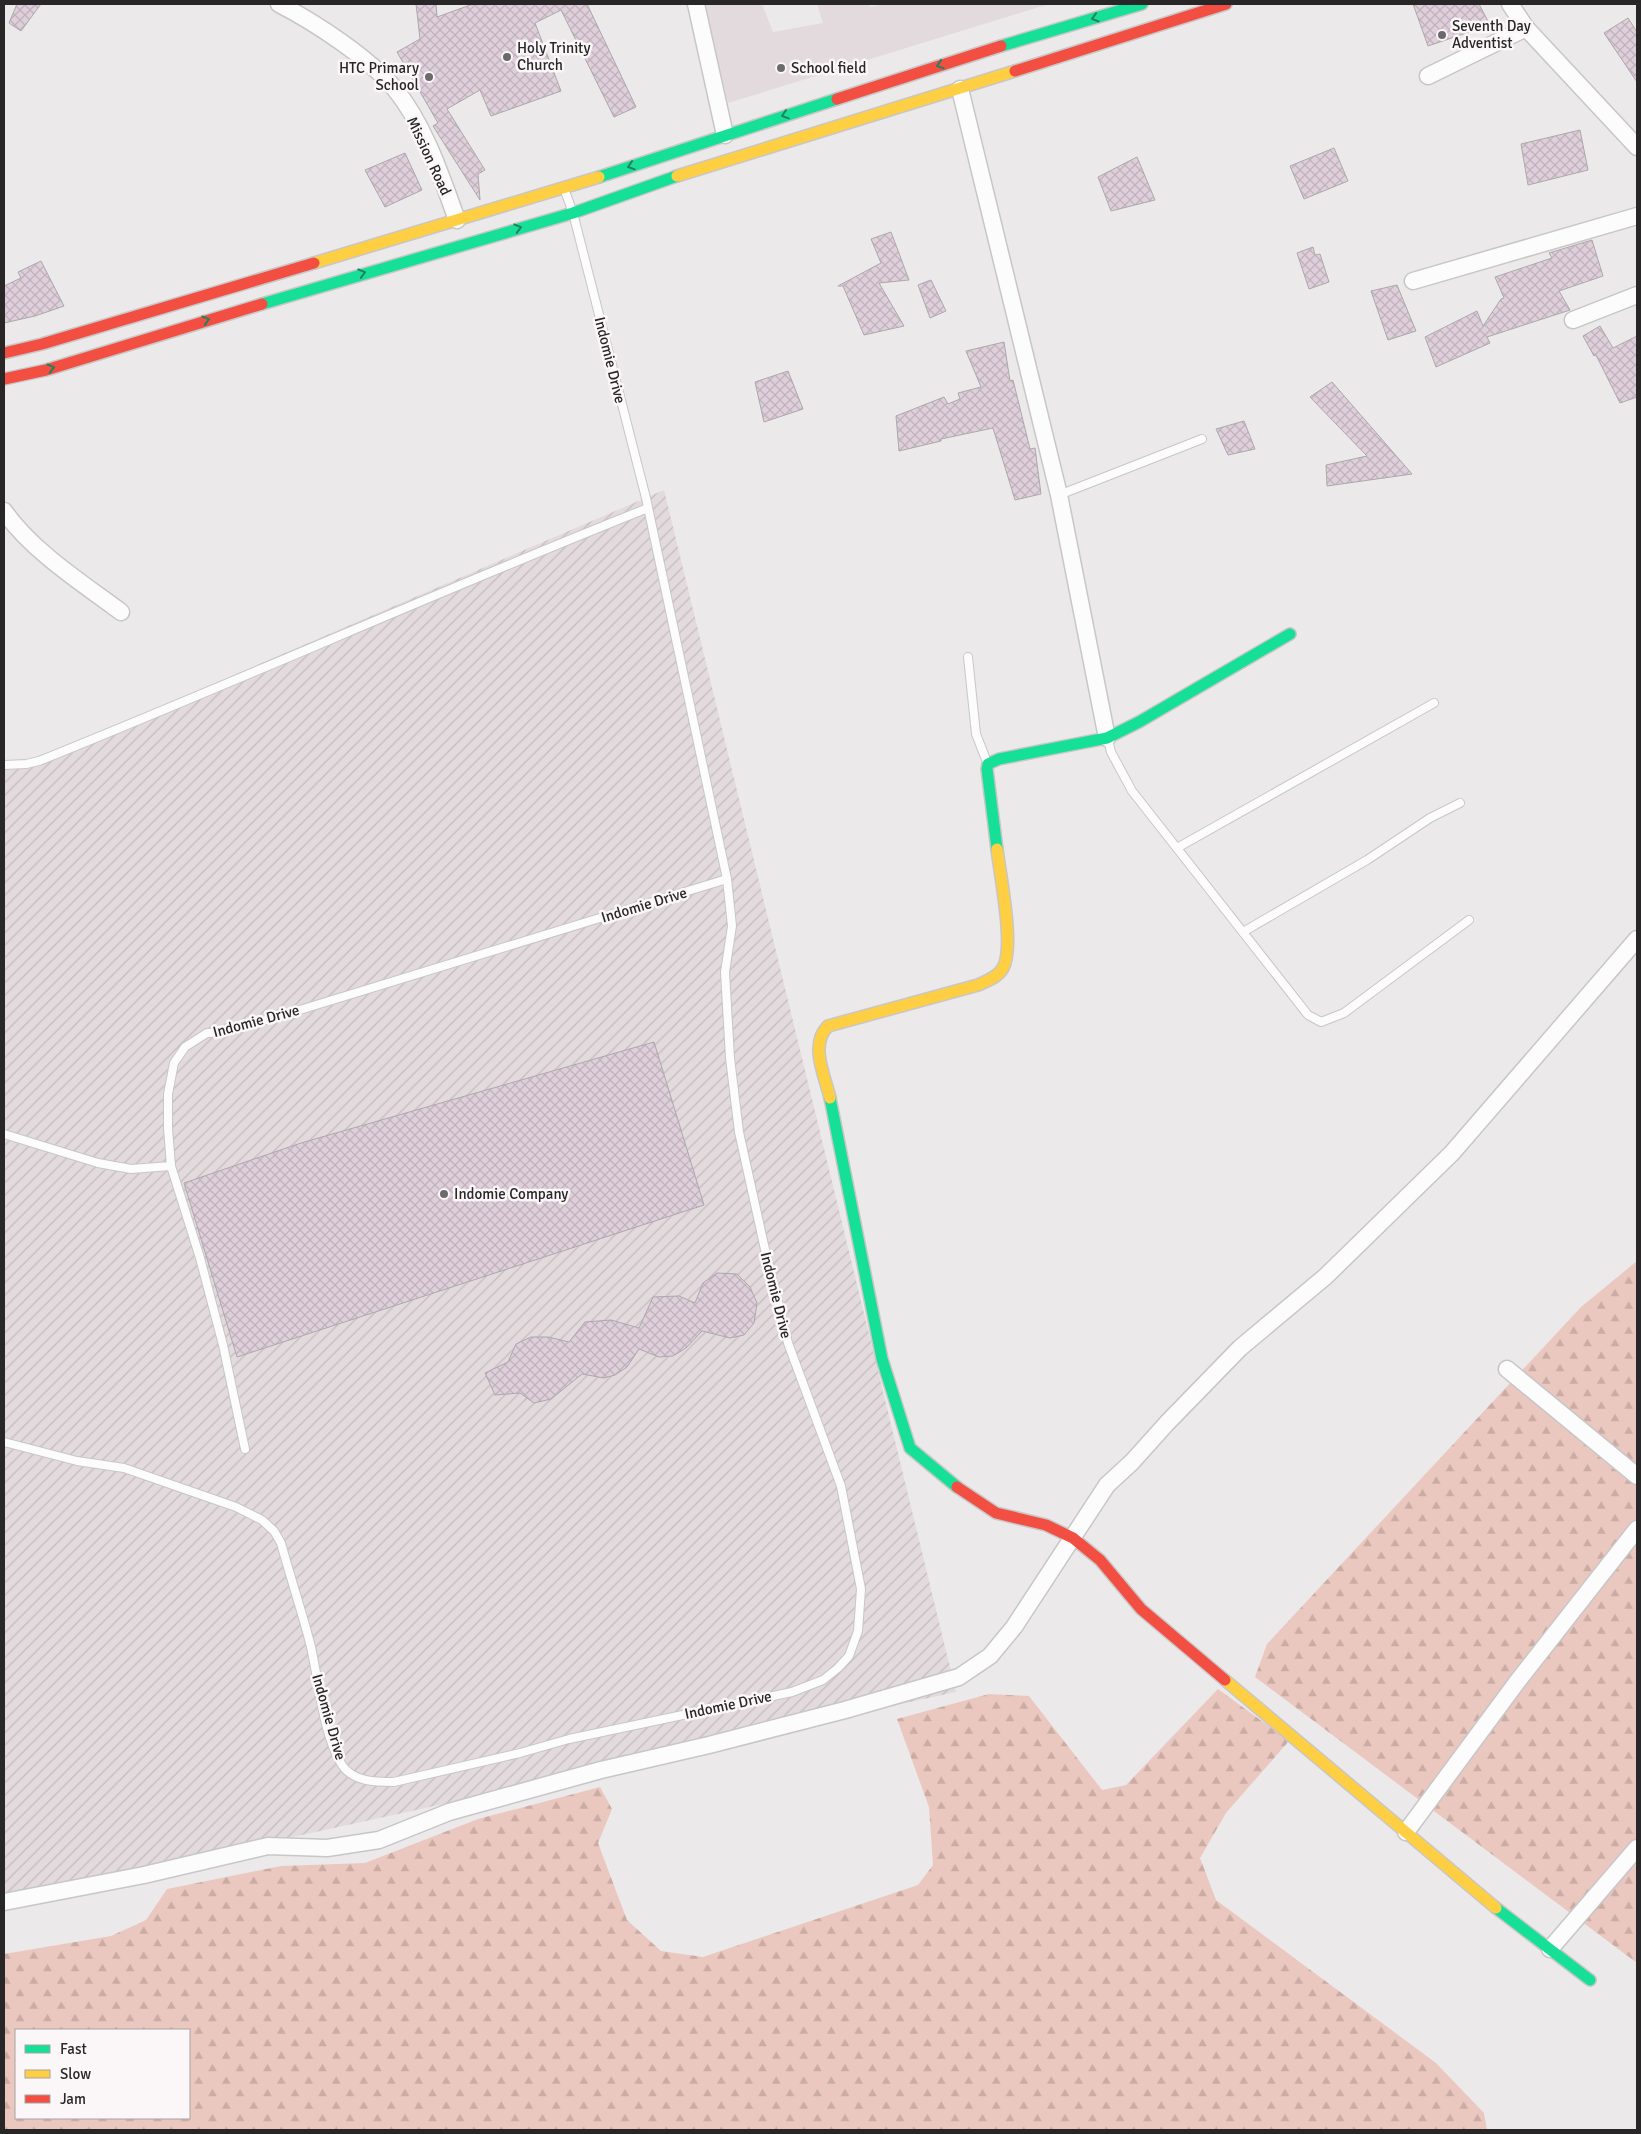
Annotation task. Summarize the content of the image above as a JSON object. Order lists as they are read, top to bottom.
{
  "streets": {
    "street": ["Mission Road"],
    "lane": ["Indomie Drive"]
  },
  "places": [
    "Seventh Day Adventist",
    "Holy Trinity Church",
    "School field",
    "HTC Primary School",
    "Indomie Company"
  ],
  "legend": ["Fast", "Slow", "Jam"]
}
